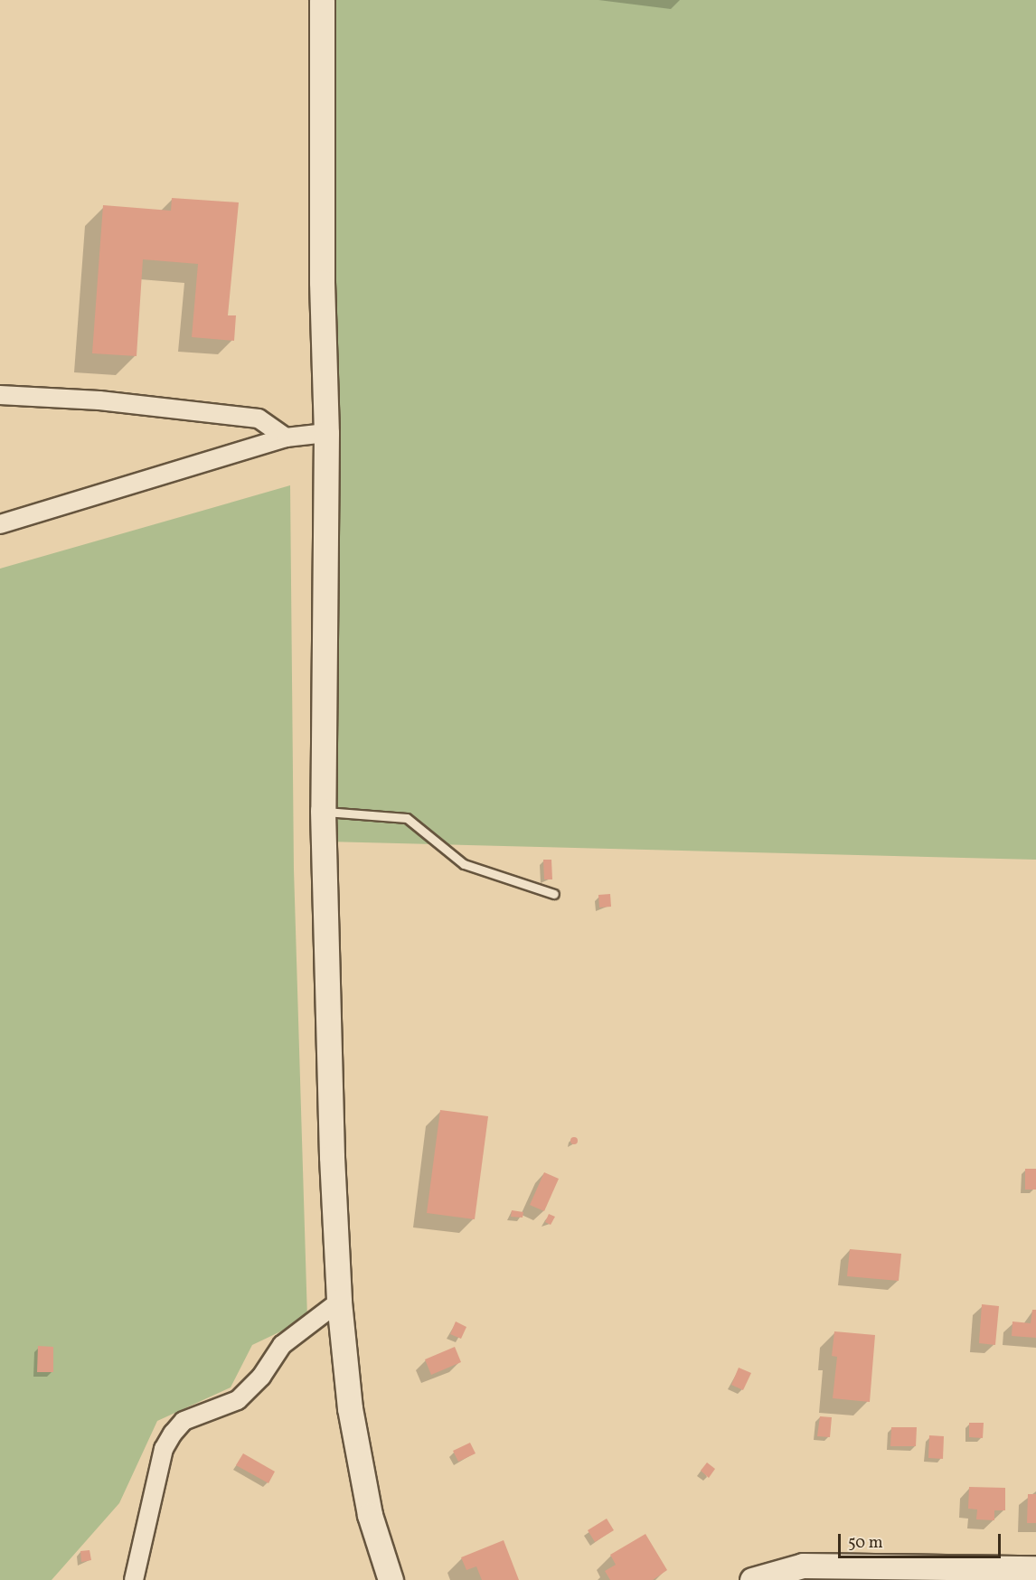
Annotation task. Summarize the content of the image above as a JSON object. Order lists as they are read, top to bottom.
{
  "scale_bar": "50 m"
}
